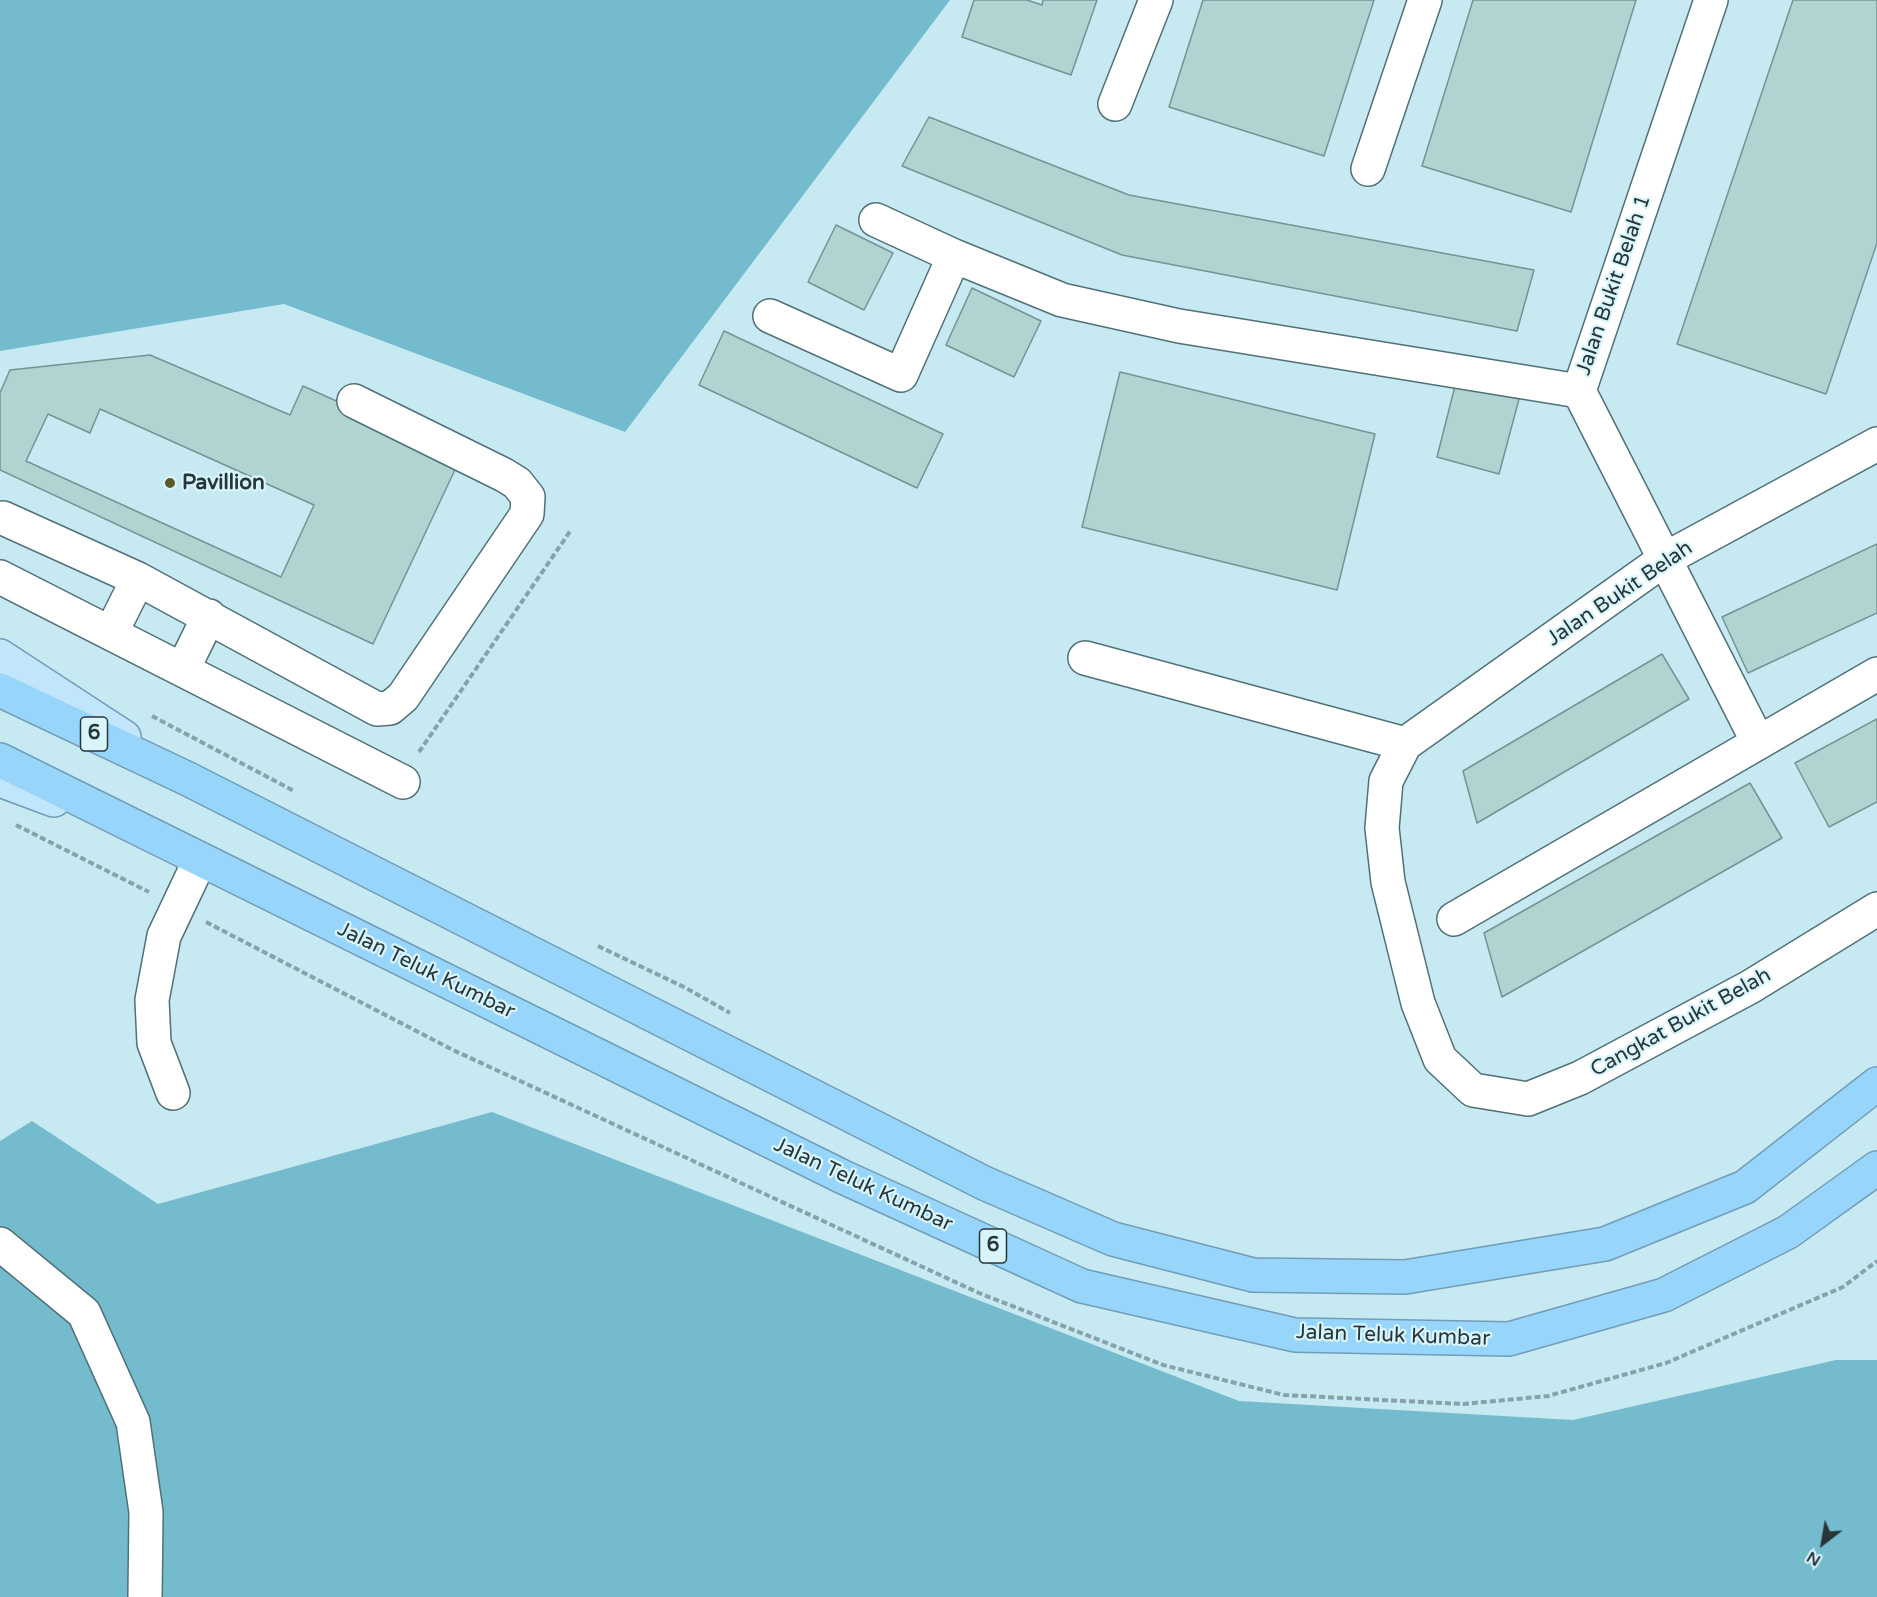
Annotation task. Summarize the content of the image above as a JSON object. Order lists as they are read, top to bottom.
{
  "streets": {
    "highway": ["6", "Jalan Teluk Kumbar"],
    "street": ["Jalan Bukit Belah 1", "Jalan Bukit Belah", "Cangkat Bukit Belah"]
  },
  "crossings": [
    ["Jalan Bukit Belah 1", "Jalan Bukit Belah"],
    ["Jalan Bukit Belah", "Cangkat Bukit Belah"]
  ],
  "places": ["Pavillion"],
  "north": "bottom left"
}
